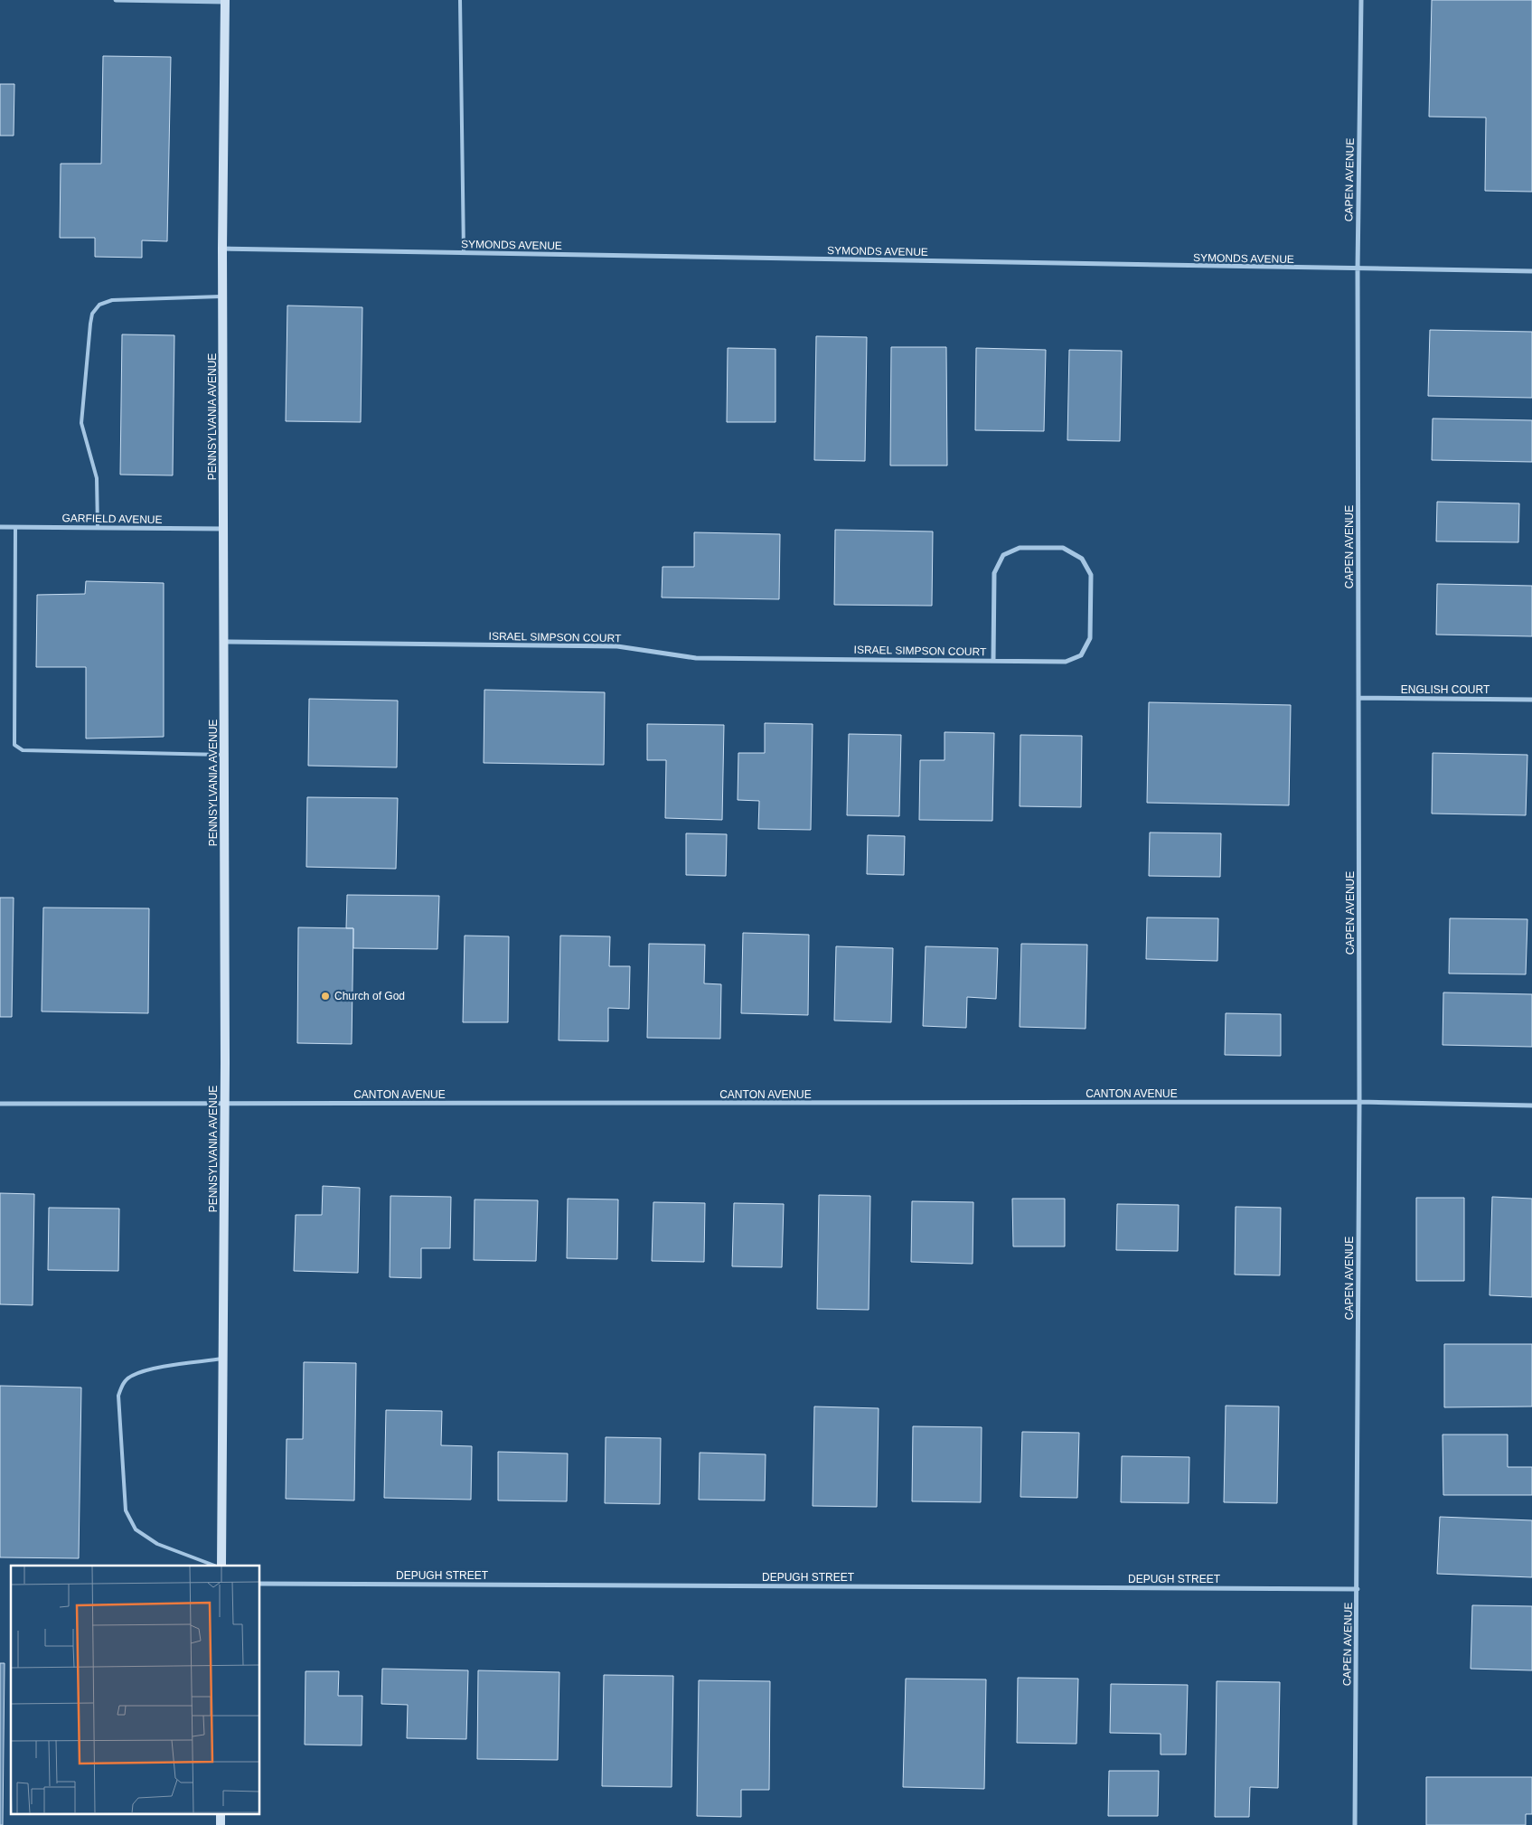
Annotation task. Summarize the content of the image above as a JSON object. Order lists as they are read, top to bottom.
{
  "streets": {
    "street": [
      "CAPEN AVENUE",
      "SYMONDS AVENUE",
      "PENNSYLVANIA AVENUE",
      "GARFIELD AVENUE",
      "ISRAEL SIMPSON COURT",
      "ENGLISH COURT",
      "CANTON AVENUE",
      "DEPUGH STREET"
    ]
  },
  "crossings": [
    ["CAPEN AVENUE", "SYMONDS AVENUE"],
    ["CAPEN AVENUE", "ENGLISH COURT"],
    ["CAPEN AVENUE", "CANTON AVENUE"],
    ["CAPEN AVENUE", "DEPUGH STREET"],
    ["SYMONDS AVENUE", "PENNSYLVANIA AVENUE"],
    ["PENNSYLVANIA AVENUE", "GARFIELD AVENUE"],
    ["PENNSYLVANIA AVENUE", "ISRAEL SIMPSON COURT"],
    ["PENNSYLVANIA AVENUE", "CANTON AVENUE"]
  ],
  "places": ["Church of God"]
}
